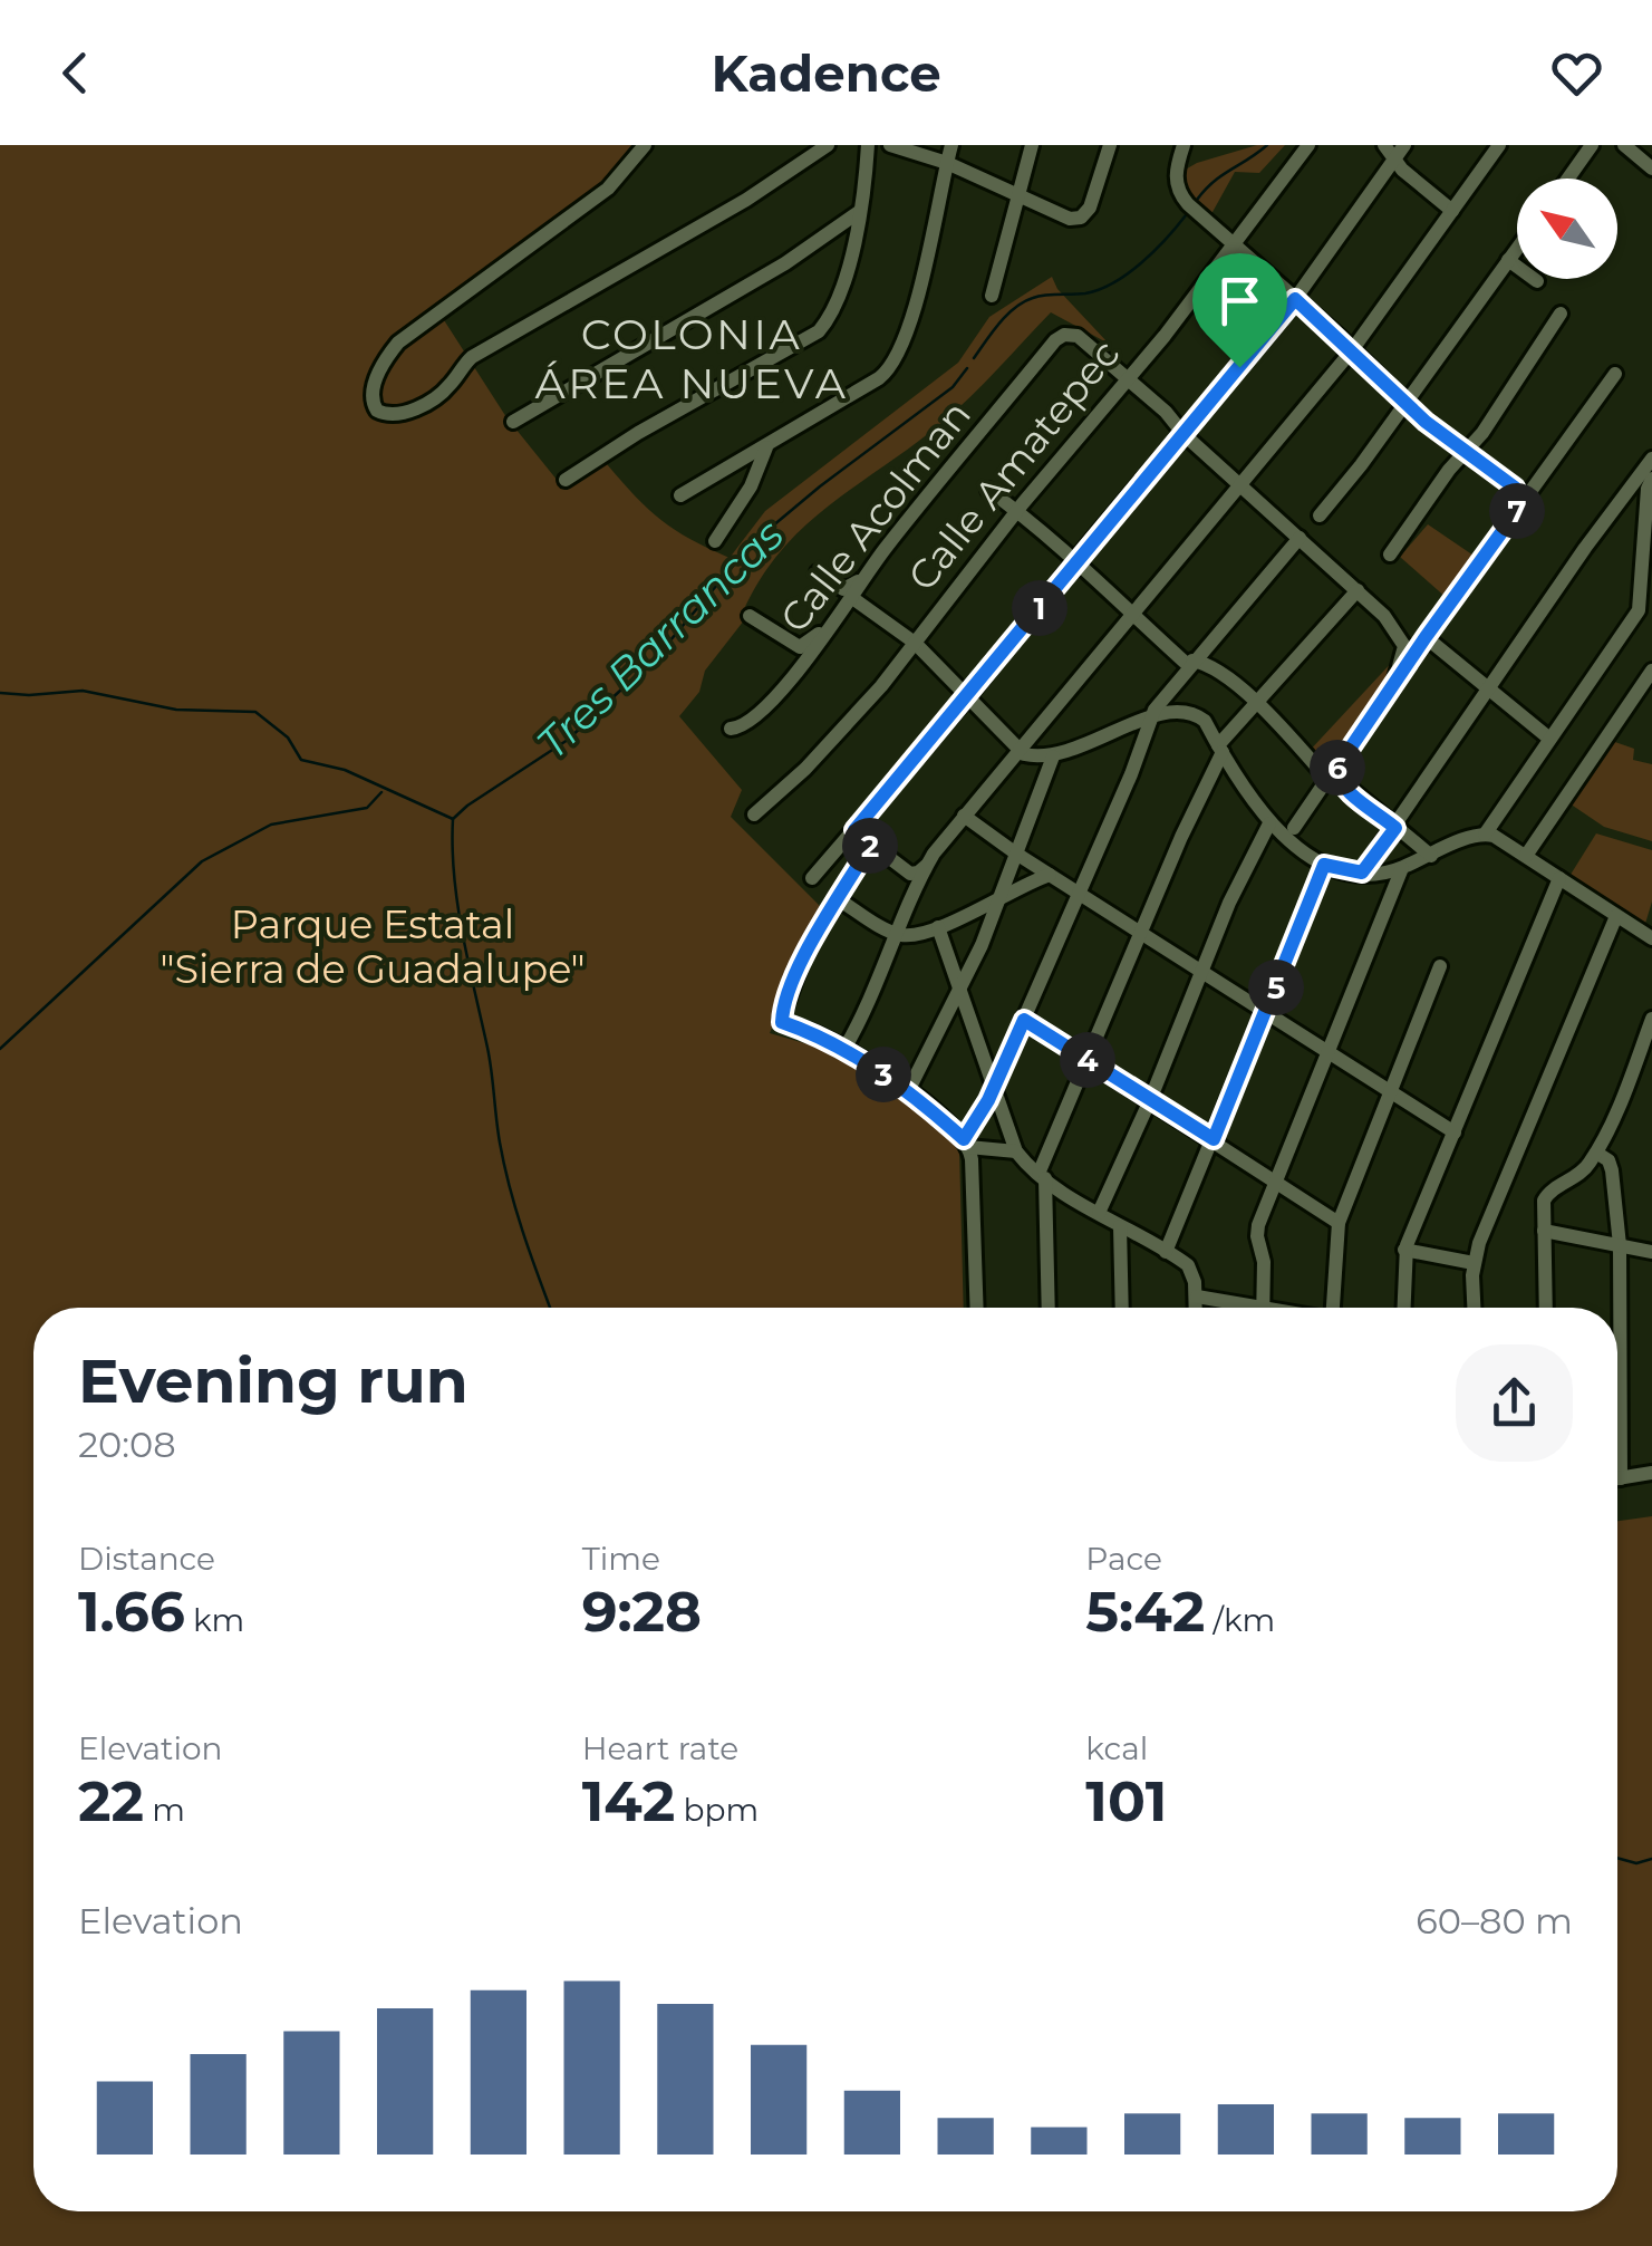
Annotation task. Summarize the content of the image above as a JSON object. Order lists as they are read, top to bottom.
{
  "streets": {
    "street": ["Calle Amatepec", "Calle Acolman"]
  },
  "crossings": [
    ["Calle Amatepec", "Calle Acolman"]
  ],
  "districts": ["COLONIA ÁREA NUEVA"],
  "water": ["Tres Barrancas"],
  "parks": ["Parque Estatal \"Sierra de Guadalupe\""],
  "north": "top left",
  "page": {
    "header": "Kadence",
    "pins": [
      "7",
      "1",
      "6",
      "2",
      "5",
      "4",
      "3"
    ],
    "heading": ["Evening run", "20:08"],
    "stats": [
      ["Distance", "1.66 km"],
      ["Time", "9:28"],
      ["Pace", "5:42 /km"],
      ["Elevation", "22 m"],
      ["Heart rate", "142 bpm"],
      ["kcal", "101"]
    ],
    "chart": ["Elevation", "60–80 m"]
  }
}
